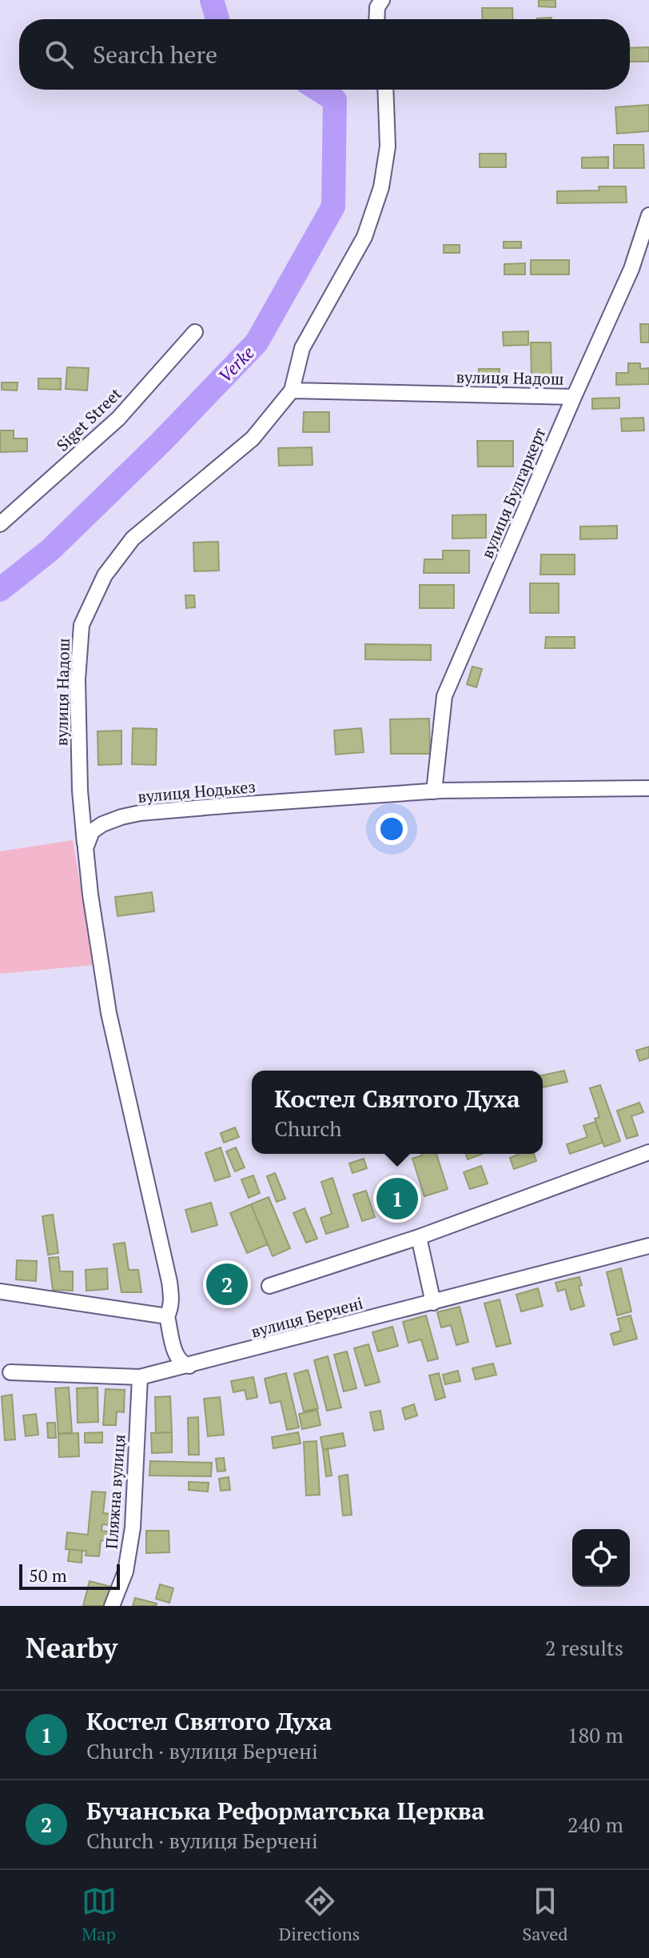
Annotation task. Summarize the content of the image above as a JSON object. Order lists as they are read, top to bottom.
{
  "streets": {
    "street": [
      "вулиця Надош",
      "Siget Street",
      "вулиця Булгаркерт",
      "вулиця Нодькез",
      "вулиця Берчені",
      "Пляжна вулиця"
    ]
  },
  "crossings": [
    ["вулиця Надош", "вулиця Булгаркерт"],
    ["вулиця Надош", "вулиця Нодькез"],
    ["вулиця Булгаркерт", "вулиця Нодькез"],
    ["вулиця Берчені", "Пляжна вулиця"]
  ],
  "water": ["Verke"],
  "scale_bar": "50 m",
  "page": {
    "search": "Search here",
    "popup": ["Костел Святого Духа", "Church"],
    "pins": ["1", "2"],
    "scale": "50 m",
    "heading": ["Nearby", "2 results"],
    "list": [
      {
        "mark": "1",
        "name": "Костел Святого Духа",
        "note": "Church · вулиця Берчені",
        "value": "180 m"
      },
      {
        "mark": "2",
        "name": "Бучанська Реформатська Церква",
        "note": "Church · вулиця Берчені",
        "value": "240 m"
      }
    ],
    "nav": ["Map", "Directions", "Saved"]
  }
}
